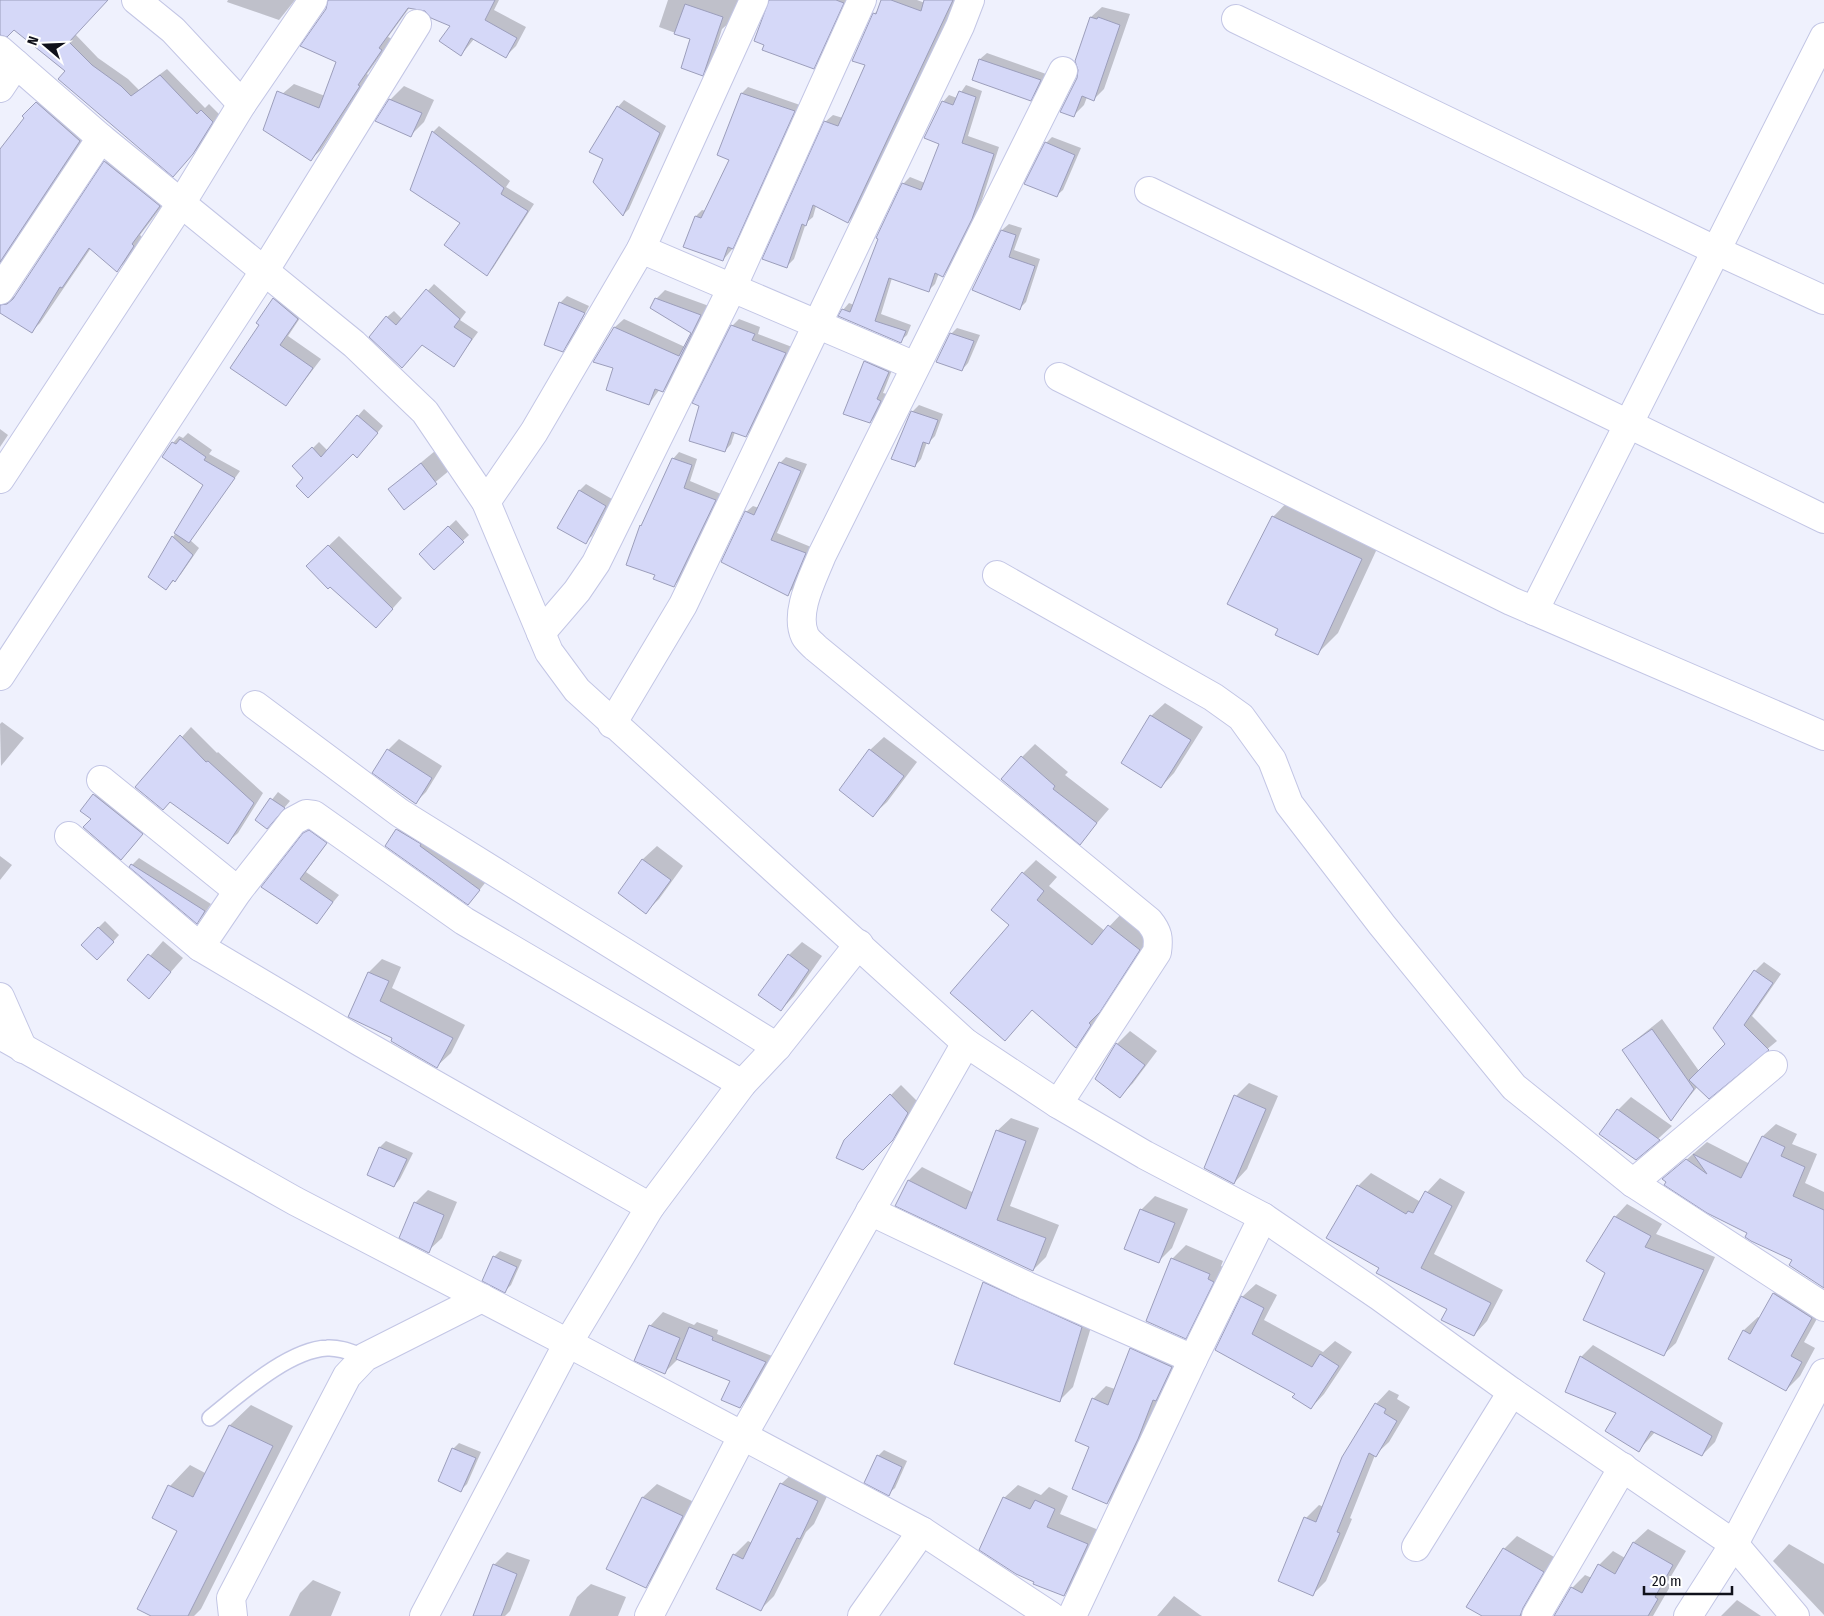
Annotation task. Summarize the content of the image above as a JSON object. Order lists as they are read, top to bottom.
{
  "scale_bar": "20 m",
  "north": "left"
}
